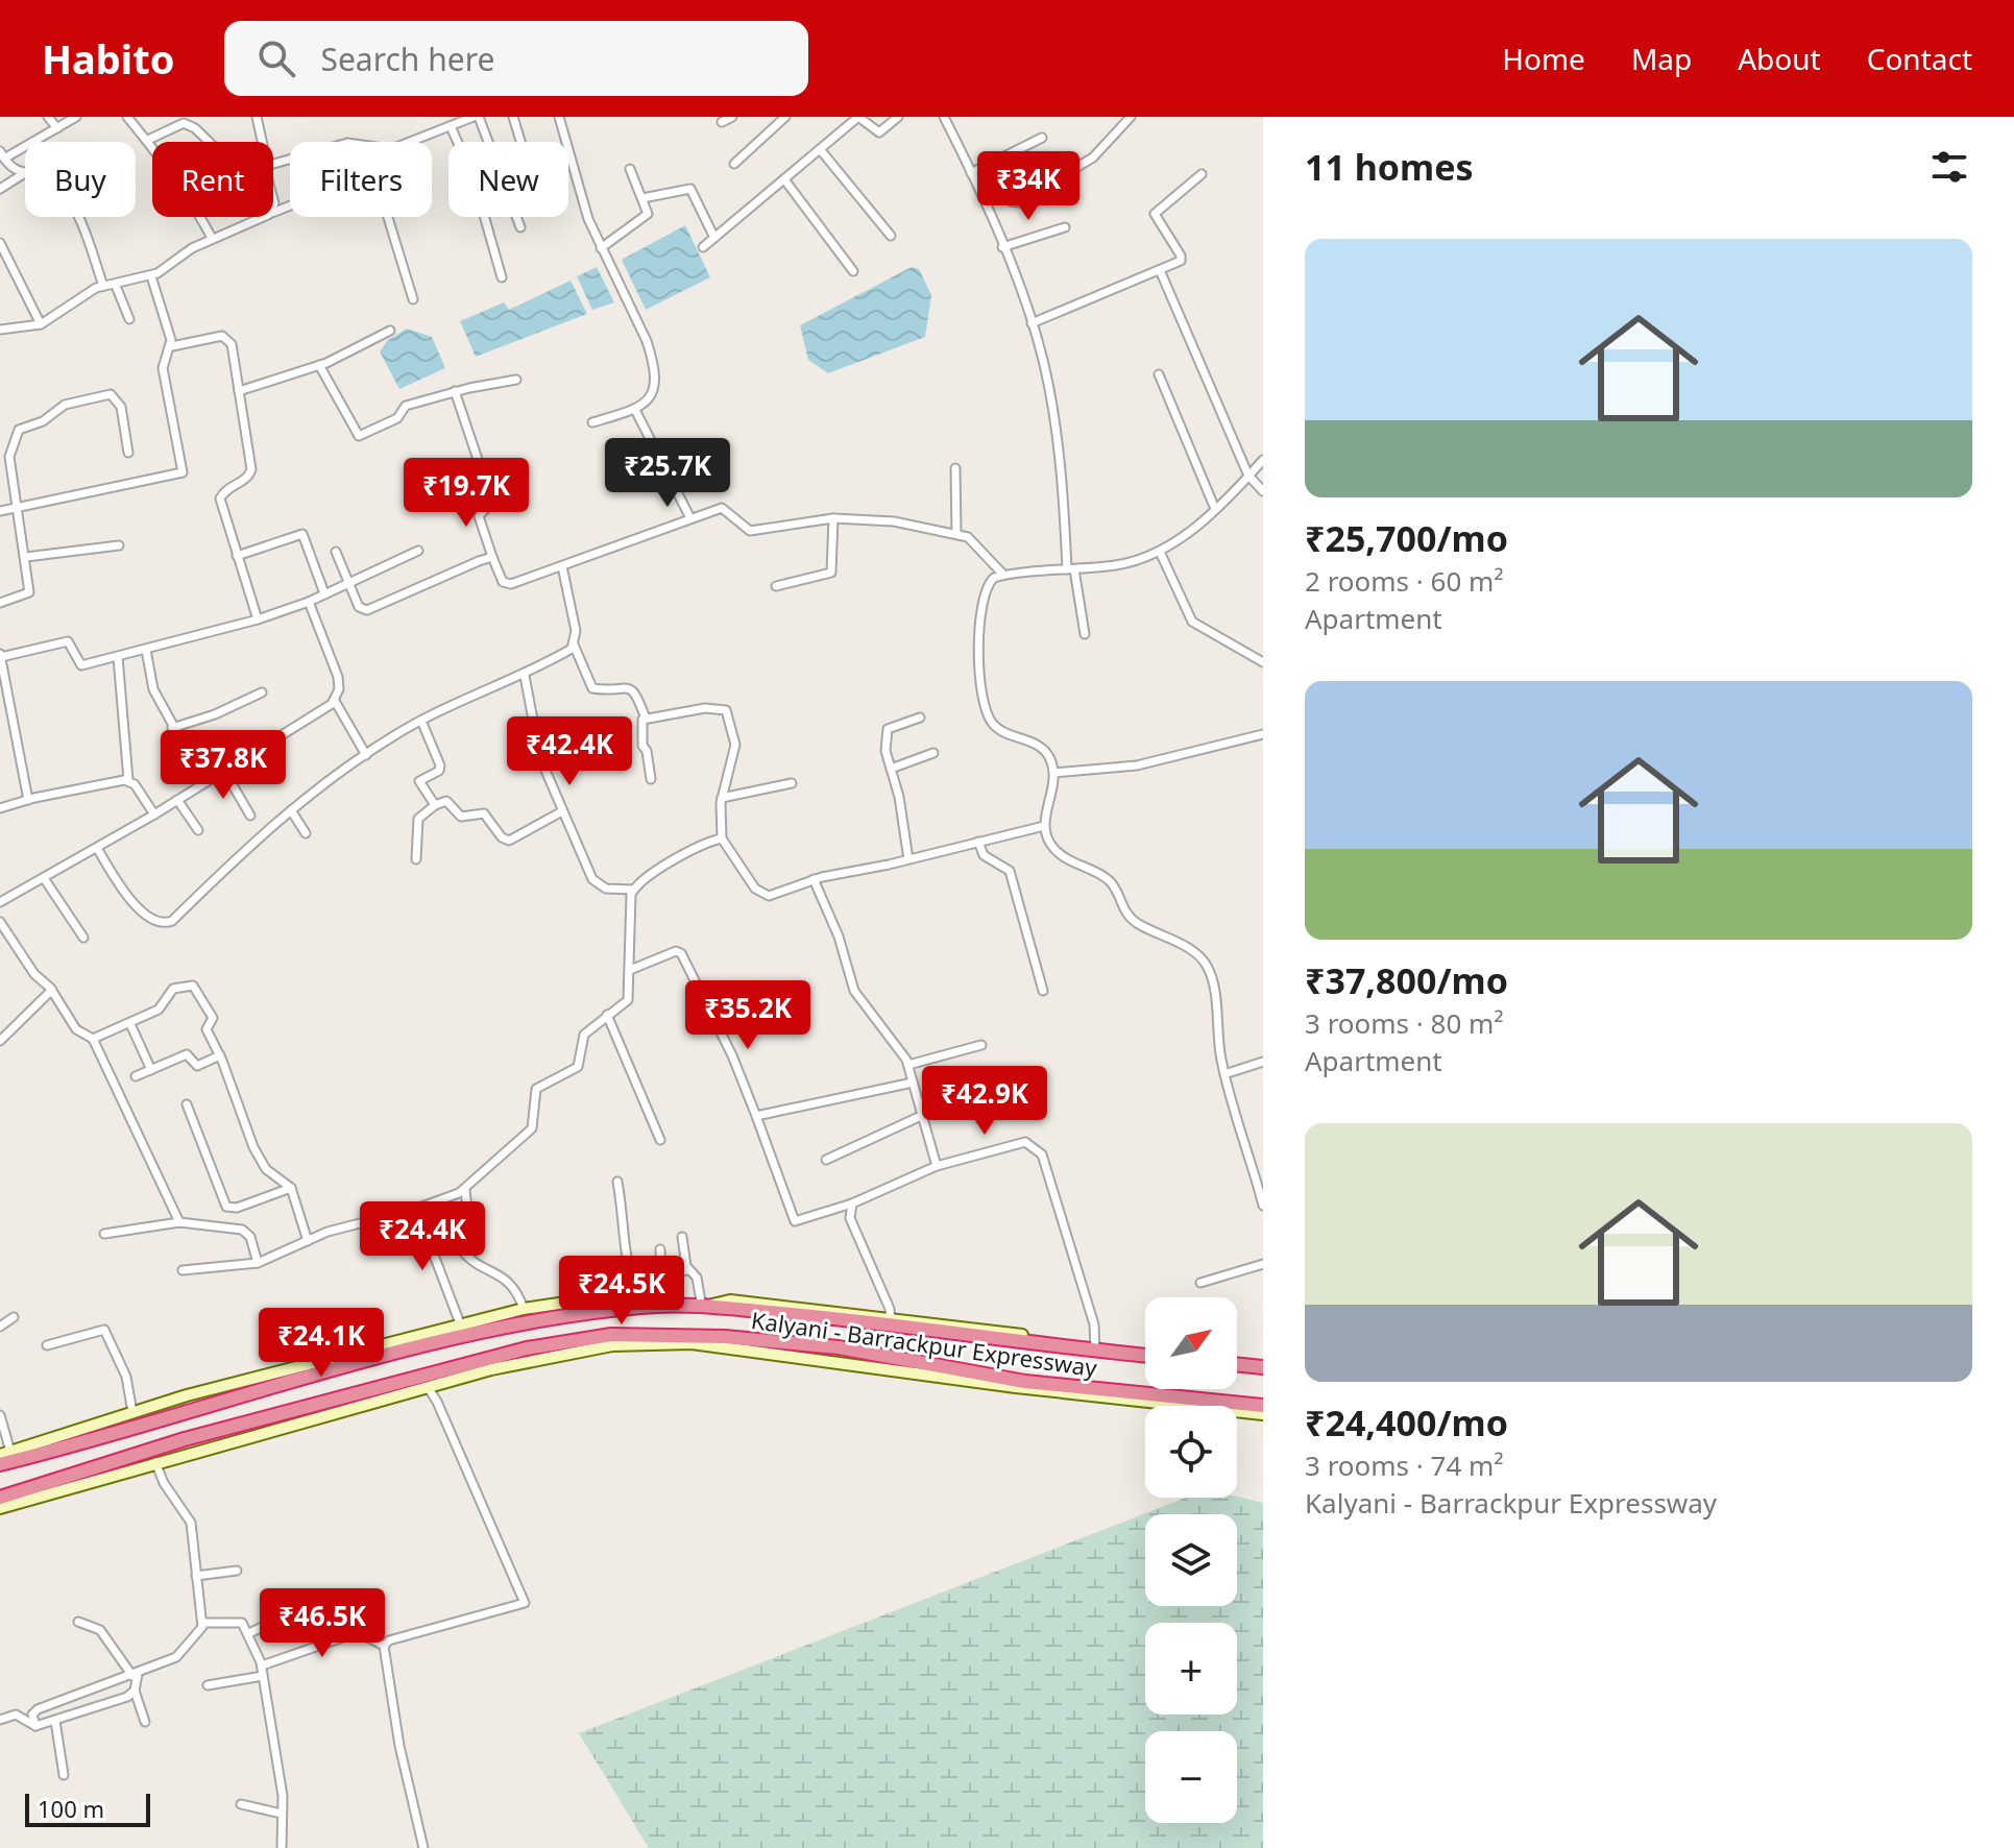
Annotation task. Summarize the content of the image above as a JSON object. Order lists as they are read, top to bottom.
{
  "streets": {
    "highway": ["Kalyani - Barrackpur Expressway"]
  },
  "scale_bar": "100 m",
  "north": "top right",
  "page": {
    "header": "Habito",
    "search": "Search here",
    "nav": [
      "Home",
      "Map",
      "About",
      "Contact"
    ],
    "heading": "11 homes",
    "chip": [
      "Buy",
      "Rent",
      "Filters",
      "New"
    ],
    "price": [
      "₹34K",
      "₹25.7K",
      "₹19.7K",
      "₹42.4K",
      "₹37.8K",
      "₹35.2K",
      "₹42.9K",
      "₹24.4K",
      "₹24.5K",
      "₹24.1K",
      "₹46.5K"
    ],
    "list": [
      {
        "name": "₹25,700/mo",
        "note": "2 rooms · 60 m² · Apartment"
      },
      {
        "name": "₹37,800/mo",
        "note": "3 rooms · 80 m² · Apartment"
      },
      {
        "name": "₹24,400/mo",
        "note": "3 rooms · 74 m² · Kalyani - Barrackpur Expressway"
      }
    ],
    "map_buttons": ["+", "−"],
    "scale": "100 m"
  }
}
